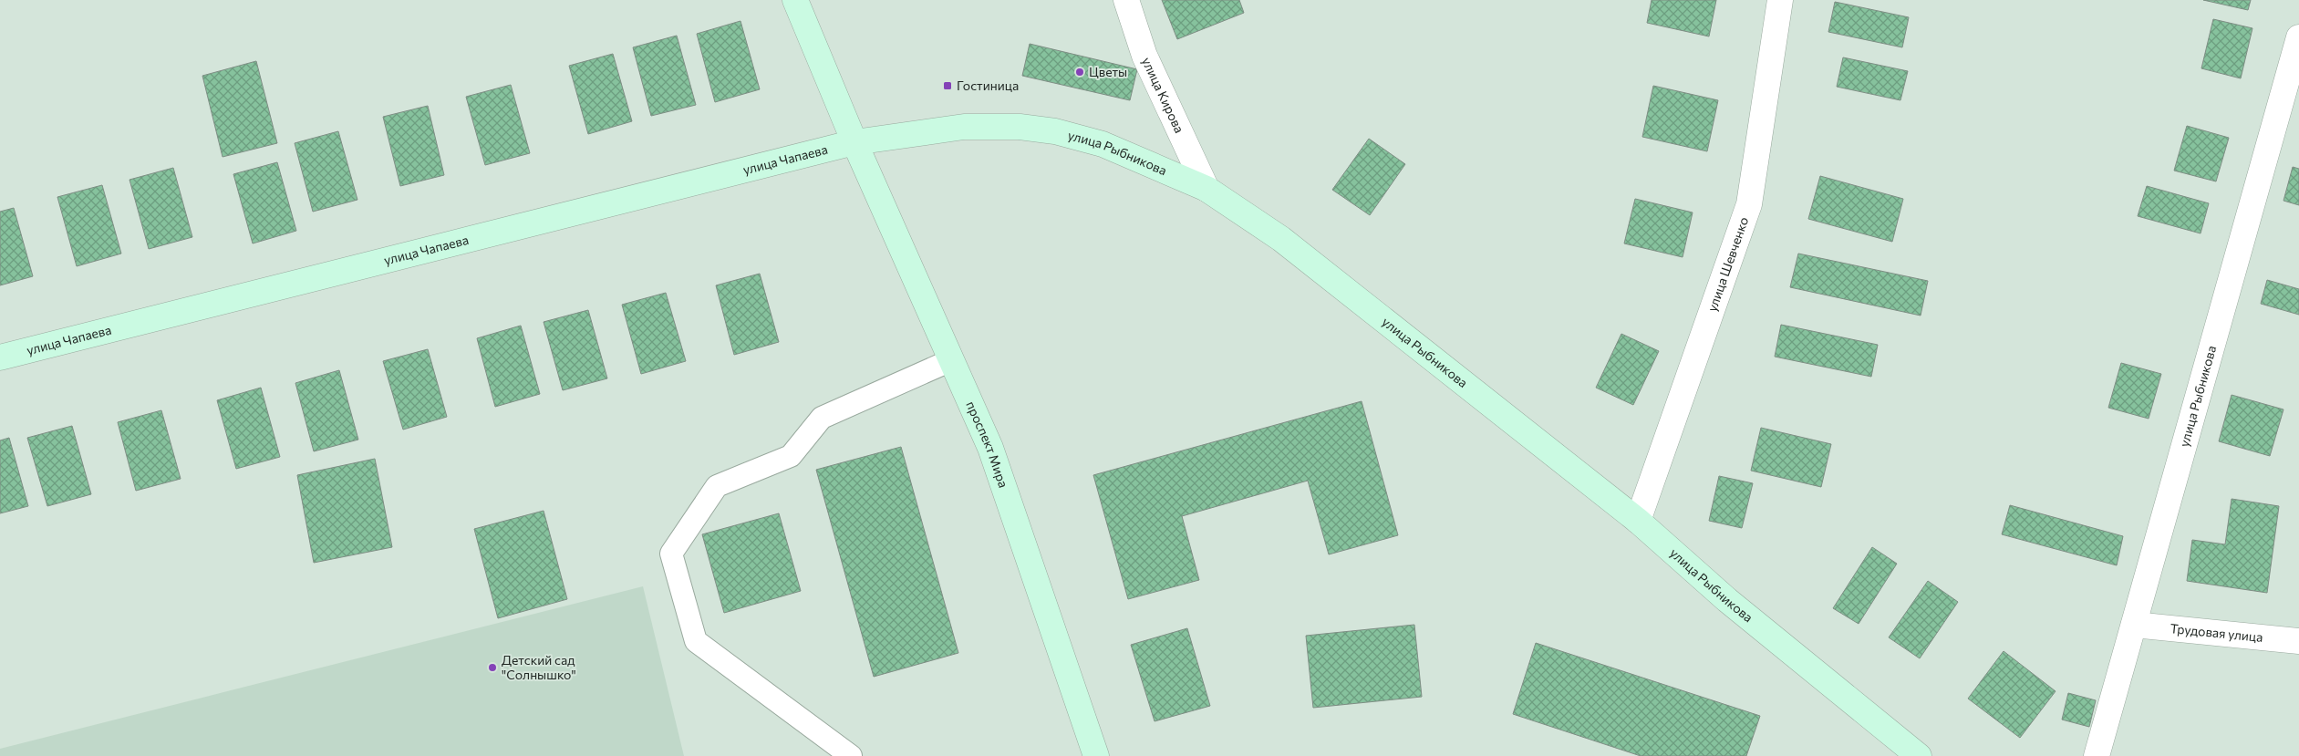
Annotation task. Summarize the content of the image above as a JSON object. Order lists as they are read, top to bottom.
{
  "streets": {
    "street": [
      "улица Кирова",
      "улица Рыбникова",
      "улица Чапаева",
      "улица Шевченко",
      "проспект Мира",
      "Трудовая улица"
    ]
  },
  "crossings": [
    ["улица Кирова", "улица Рыбникова"],
    ["улица Рыбникова", "улица Чапаева"],
    ["улица Рыбникова", "улица Шевченко"],
    ["улица Рыбникова", "проспект Мира"],
    ["улица Рыбникова", "Трудовая улица"],
    ["улица Чапаева", "проспект Мира"]
  ],
  "places": {
    "other": ["Цветы", "Детский сад \"Солнышко\""],
    "transit": ["Гостиница"]
  }
}
